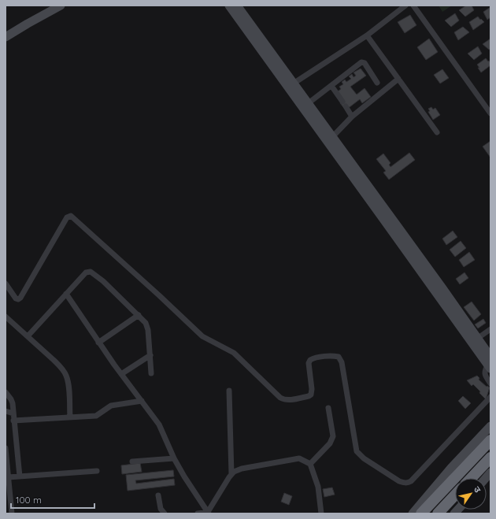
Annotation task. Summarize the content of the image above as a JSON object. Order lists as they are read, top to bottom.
{
  "scale_bar": "100 m",
  "north": "top right"
}
